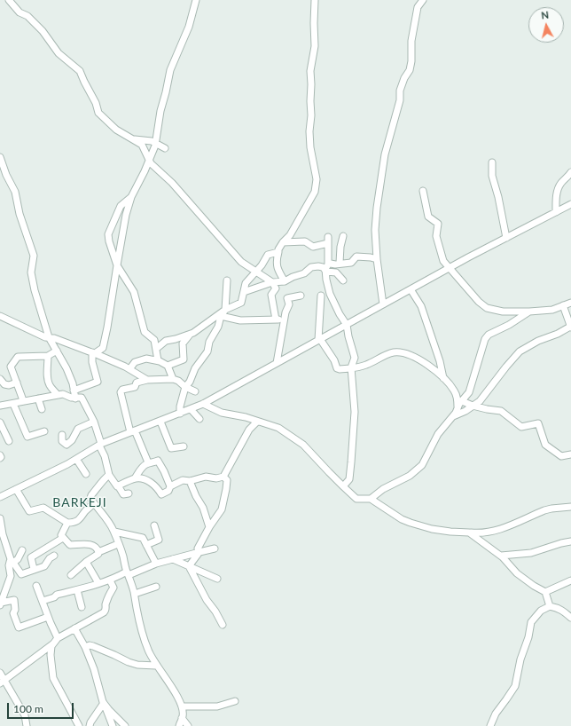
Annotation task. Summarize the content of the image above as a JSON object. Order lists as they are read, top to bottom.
{
  "districts": ["BARKEJI"],
  "scale_bar": "100 m",
  "north": "top"
}
